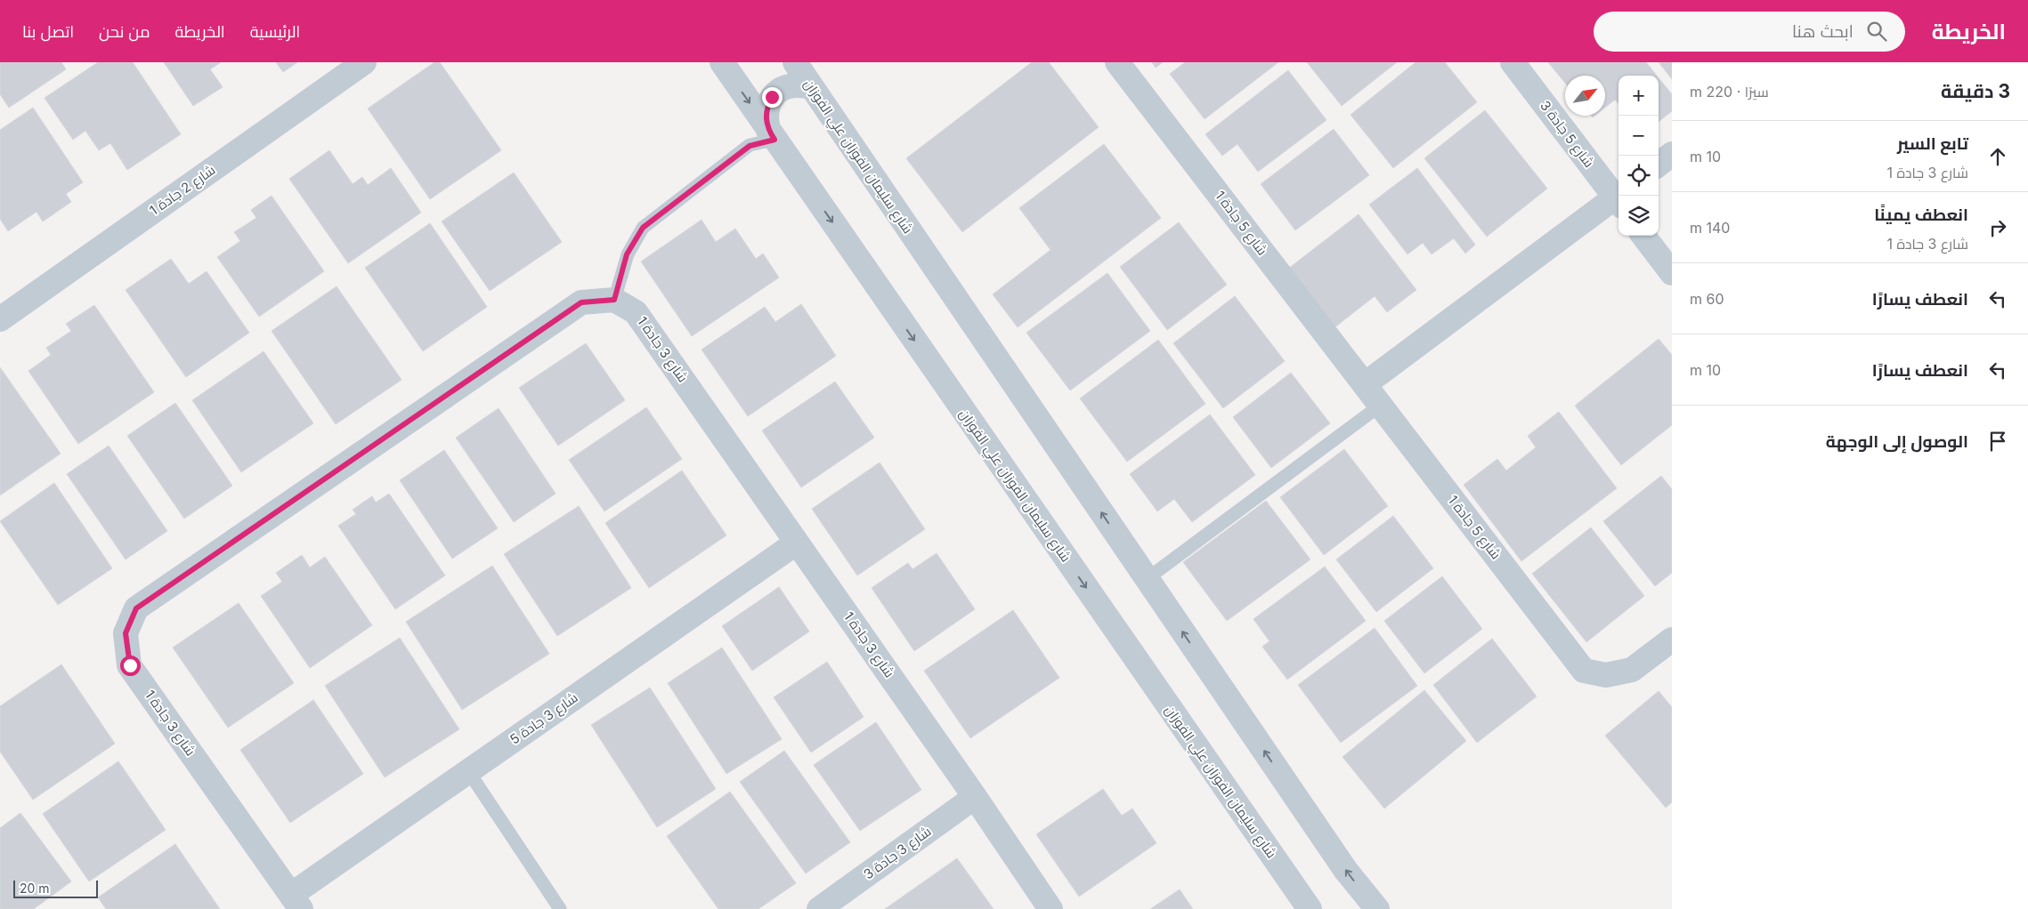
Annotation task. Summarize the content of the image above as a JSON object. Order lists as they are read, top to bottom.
{
  "streets": {
    "street": [
      "شارع 5 جادة 3",
      "شارع سليمان الفوزان علي الفوزان",
      "شارع 2 جادة 1",
      "شارع 5 جادة 1",
      "شارع 3 جادة 1",
      "شارع 3 جادة 5",
      "شارع 3 جادة 3"
    ]
  },
  "crossings": [
    ["شارع 3 جادة 1", "شارع 3 جادة 5"],
    ["شارع 3 جادة 1", "شارع 3 جادة 3"]
  ],
  "scale_bar": "20 m",
  "north": "top right",
  "page": {
    "header": "الخريطة",
    "search": "ابحث هنا",
    "nav": [
      "الرئيسية",
      "الخريطة",
      "من نحن",
      "اتصل بنا"
    ],
    "heading": ["3 دقيقة", "سيرًا · 220 m"],
    "map_buttons": ["+", "−"],
    "list": [
      ["تابع السير", "شارع 3 جادة 1", "10 m"],
      ["انعطف يمينًا", "شارع 3 جادة 1", "140 m"],
      ["انعطف يسارًا", "60 m"],
      ["انعطف يسارًا", "10 m"],
      "الوصول إلى الوجهة"
    ],
    "scale": "20 m"
  }
}
